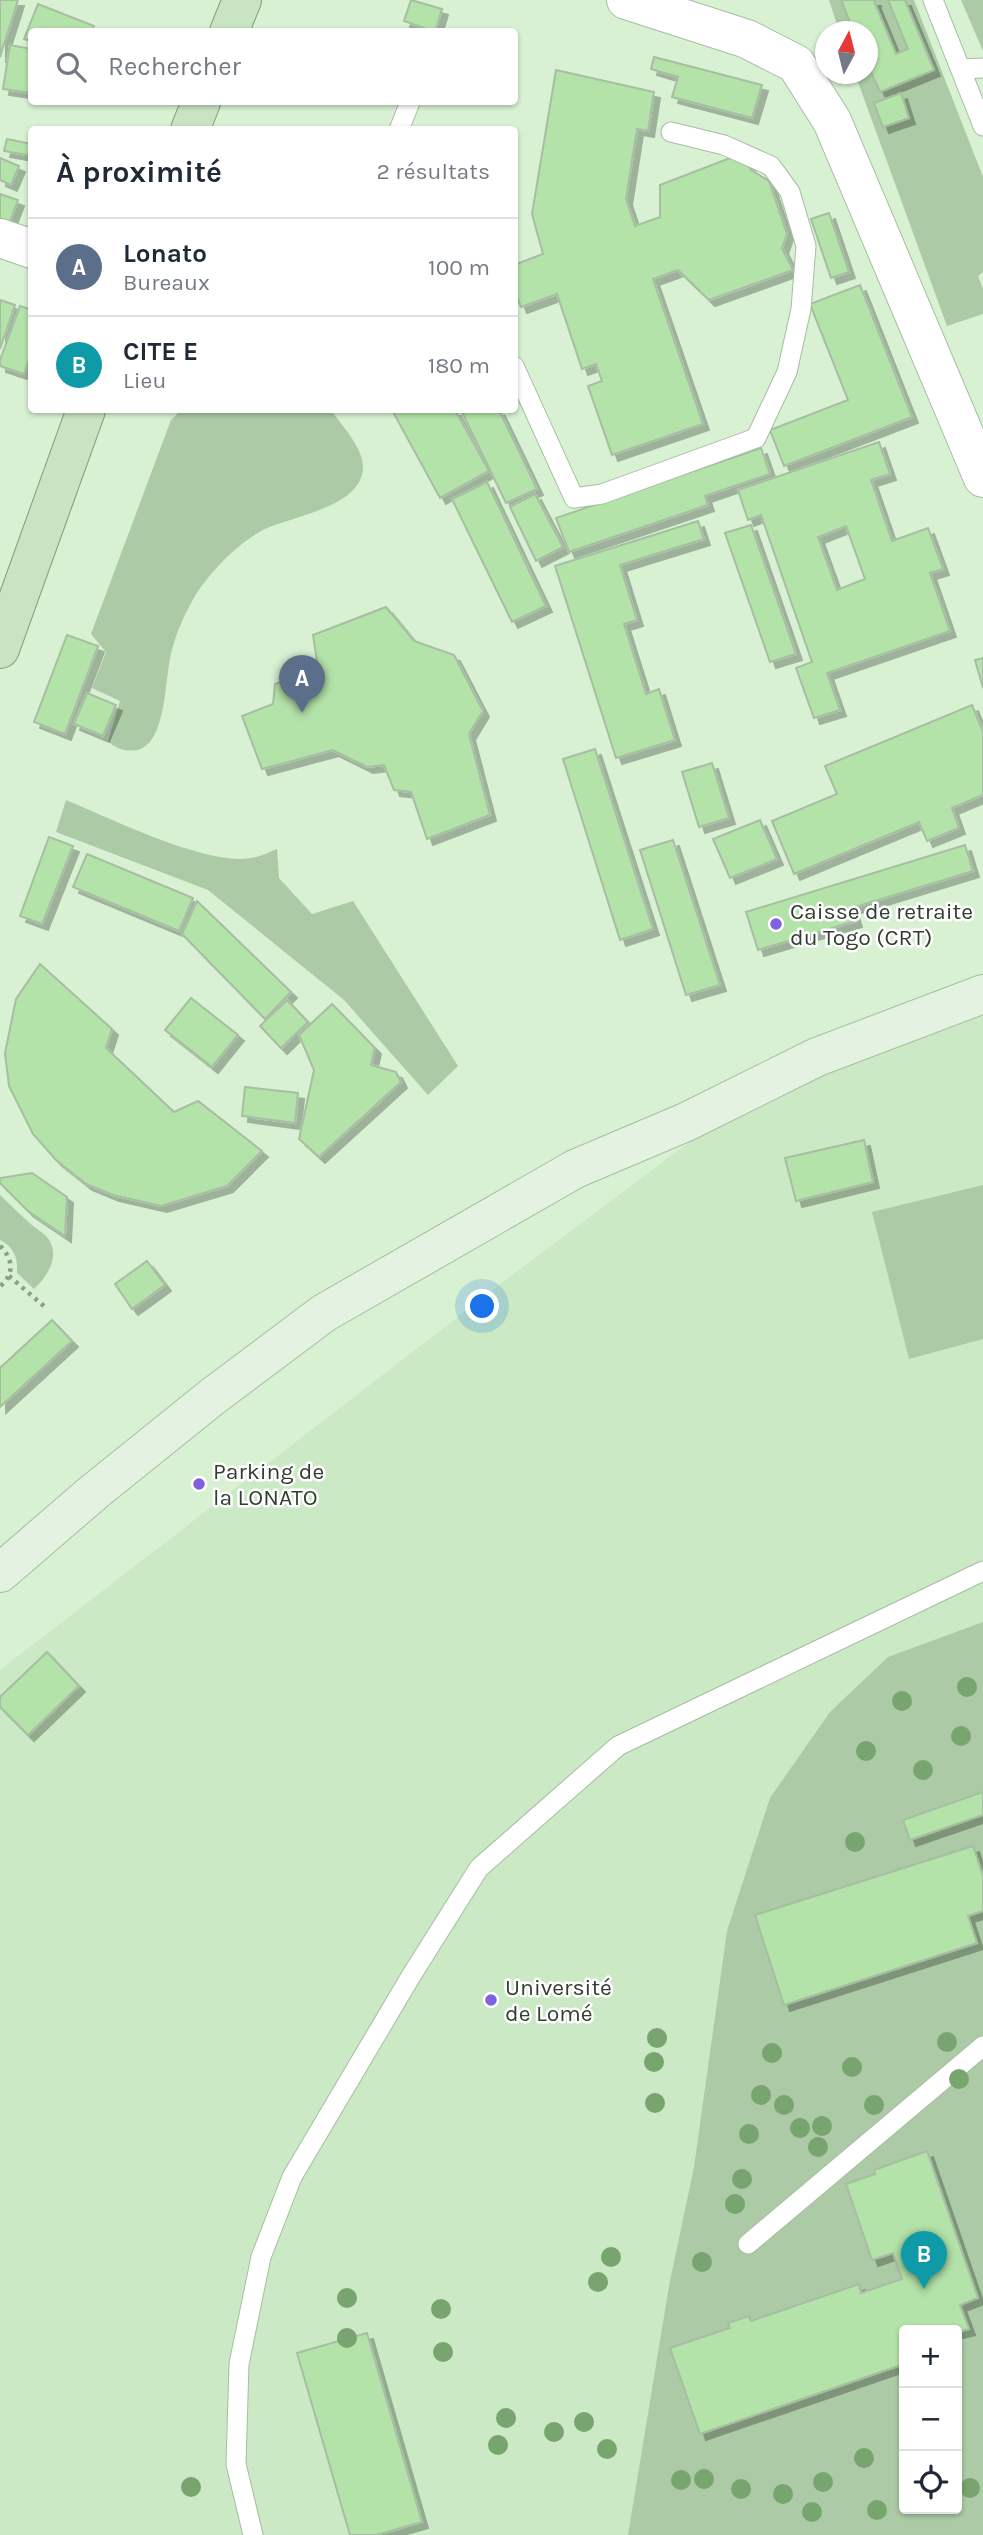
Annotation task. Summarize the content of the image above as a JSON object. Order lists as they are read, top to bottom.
{
  "places": ["Caisse de retraite du Togo (CRT)", "Parking de la LONATO", "Université de Lomé"],
  "north": "top",
  "page": {
    "search": "Rechercher",
    "heading": ["À proximité", "2 résultats"],
    "list": [
      {
        "mark": "A",
        "name": "Lonato",
        "note": "Bureaux",
        "value": "100 m"
      },
      {
        "mark": "B",
        "name": "CITE E",
        "note": "Lieu",
        "value": "180 m"
      }
    ],
    "pins": ["A", "B"],
    "map_buttons": ["+", "−"]
  }
}
